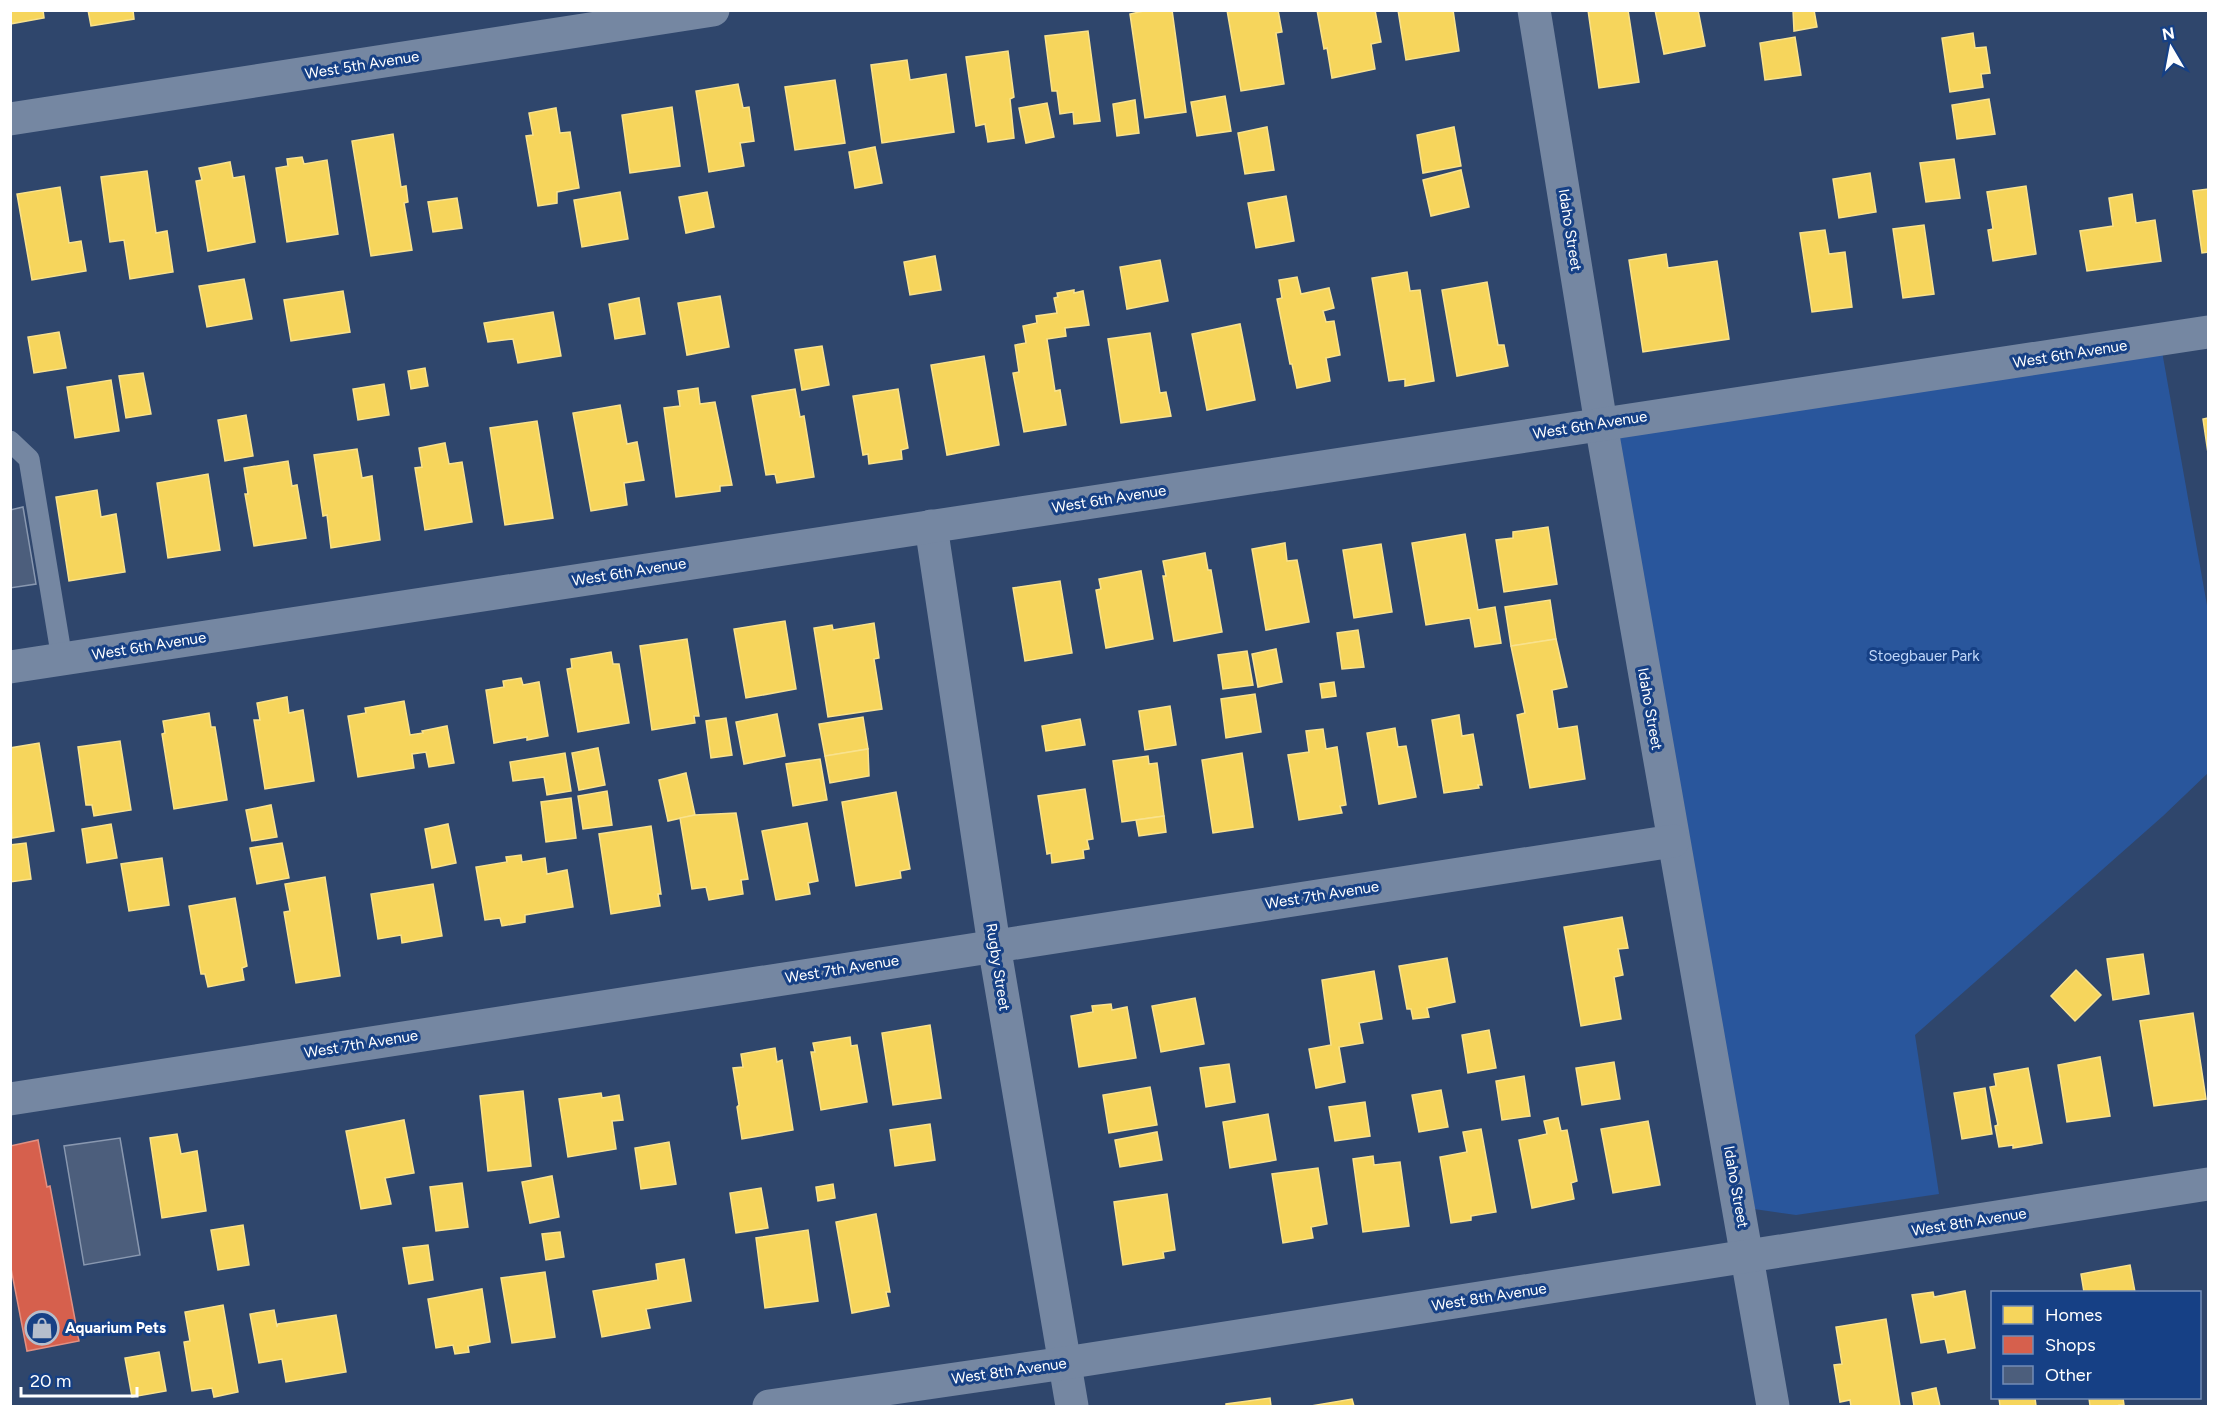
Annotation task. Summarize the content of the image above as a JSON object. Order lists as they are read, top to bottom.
{
  "streets": {
    "street": [
      "West 5th Avenue",
      "Idaho Street",
      "West 6th Avenue",
      "West 7th Avenue",
      "Rugby Street",
      "West 8th Avenue"
    ]
  },
  "crossings": [
    ["Idaho Street", "West 6th Avenue"],
    ["Idaho Street", "West 7th Avenue"],
    ["Idaho Street", "West 8th Avenue"],
    ["West 6th Avenue", "Rugby Street"],
    ["West 7th Avenue", "Rugby Street"],
    ["Rugby Street", "West 8th Avenue"]
  ],
  "parks": ["Stoegbauer Park"],
  "places": {
    "shop": ["Aquarium Pets"]
  },
  "legend": ["Homes", "Shops", "Other"],
  "scale_bar": "20 m",
  "north": "top"
}
